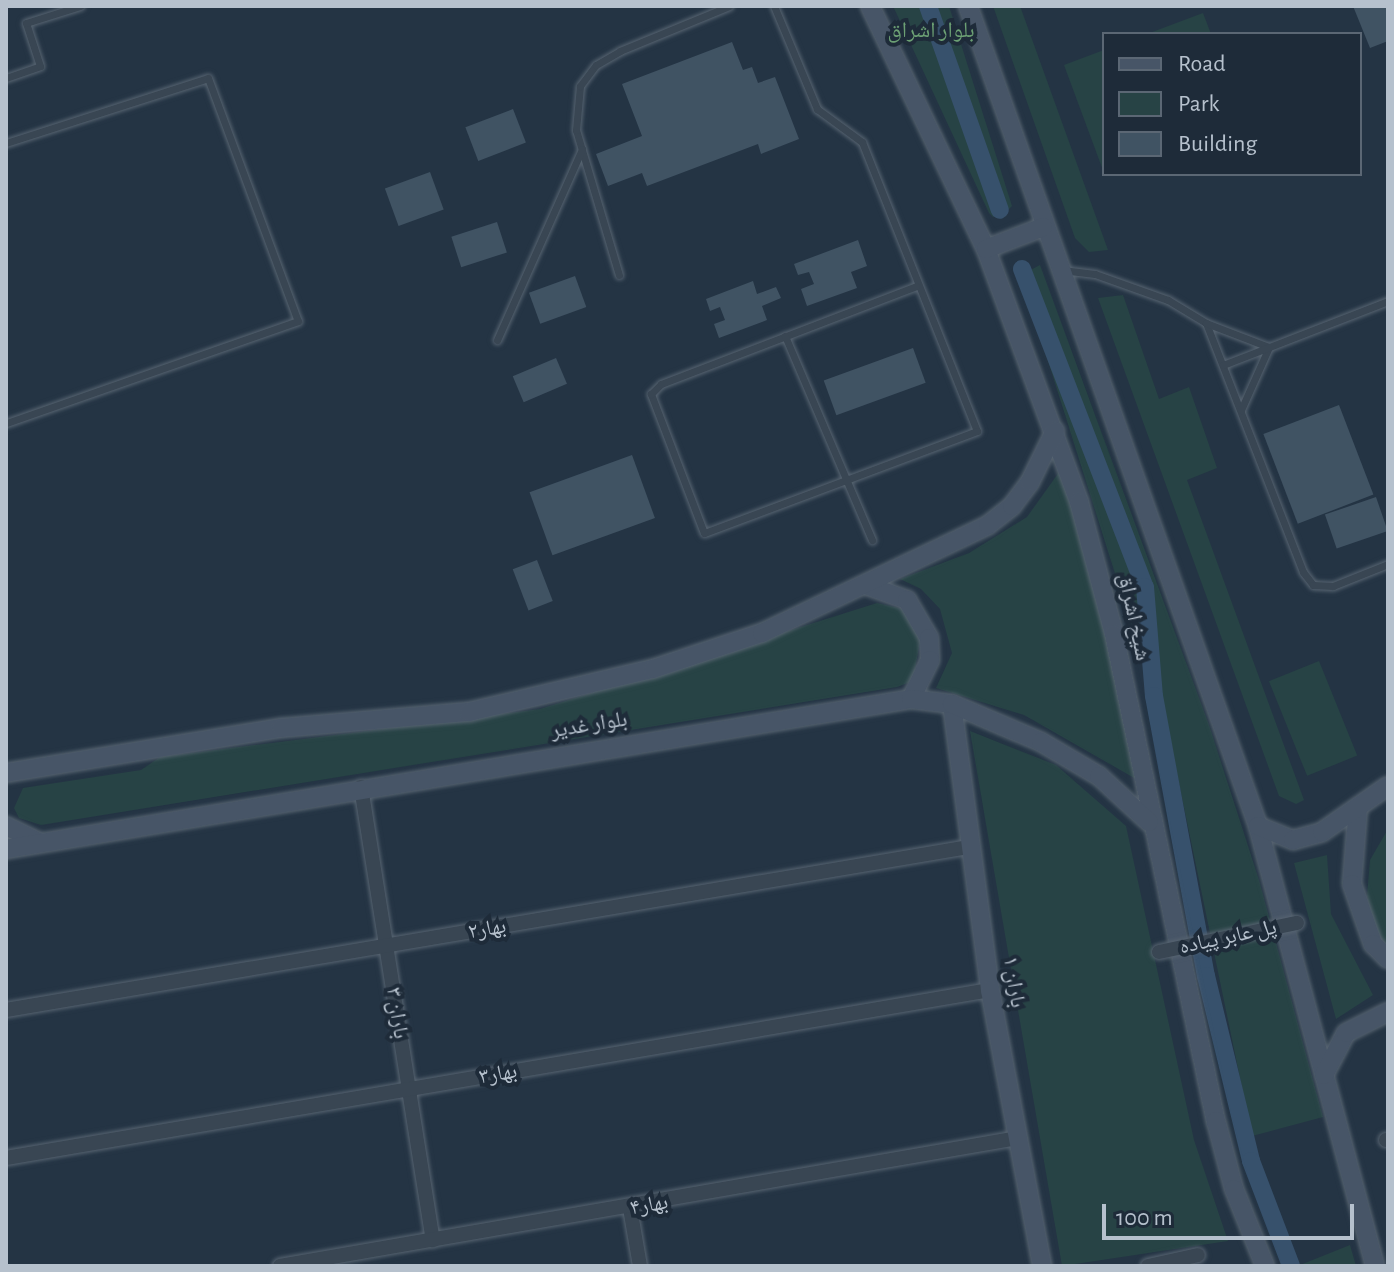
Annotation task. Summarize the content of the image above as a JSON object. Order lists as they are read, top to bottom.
{
  "streets": {
    "main road": ["شیخ اشراق", "بلوار غدیر", "باران ۱"],
    "street": [
      "بهار۲",
      "پل عابر پیاده",
      "باران ۳",
      "بهار۳",
      "بهار۴"
    ]
  },
  "crossings": [
    ["شیخ اشراق", "بلوار غدیر"],
    ["بلوار غدیر", "باران ۱"],
    ["بلوار غدیر", "باران ۳"],
    ["بهار۲", "باران ۱"],
    ["بهار۲", "باران ۳"],
    ["باران ۱", "بهار۳"],
    ["باران ۱", "بهار۴"],
    ["باران ۳", "بهار۳"],
    ["باران ۳", "بهار۴"]
  ],
  "parks": ["بلوار اشراق"],
  "legend": ["Road", "Park", "Building"],
  "scale_bar": "100 m"
}
